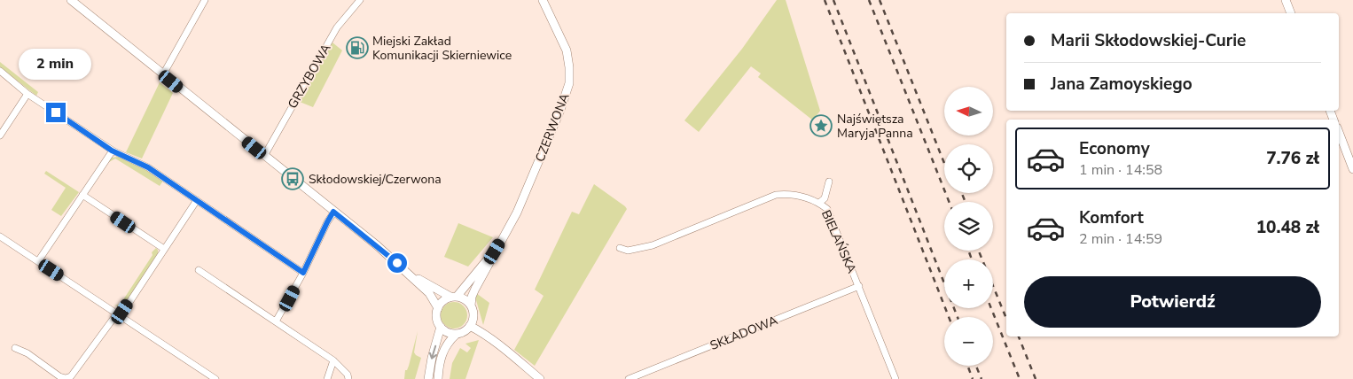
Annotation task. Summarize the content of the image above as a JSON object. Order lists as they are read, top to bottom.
{
  "streets": {
    "main road": ["CZERWONA"],
    "street": ["GRZYBOWA", "BIELAŃSKA", "SKŁADOWA"]
  },
  "crossings": [
    ["BIELAŃSKA", "SKŁADOWA"]
  ],
  "places": {
    "fuel station": ["Miejski Zakład Komunikacji Skierniewice"],
    "place": ["Najświętsza Maryja Panna"],
    "bus stop": ["Skłodowskiej/Czerwona"]
  },
  "north": "left",
  "page": {
    "banner": ["Marii Skłodowskiej-Curie", "Jana Zamoyskiego"],
    "bubble": "2 min",
    "map_buttons": ["+", "−"],
    "list": [
      {
        "name": "Economy",
        "note": "1 min · 14:58",
        "value": "7.76 zł"
      },
      {
        "name": "Komfort",
        "note": "2 min · 14:59",
        "value": "10.48 zł"
      }
    ],
    "buttons": "Potwierdź"
  }
}
